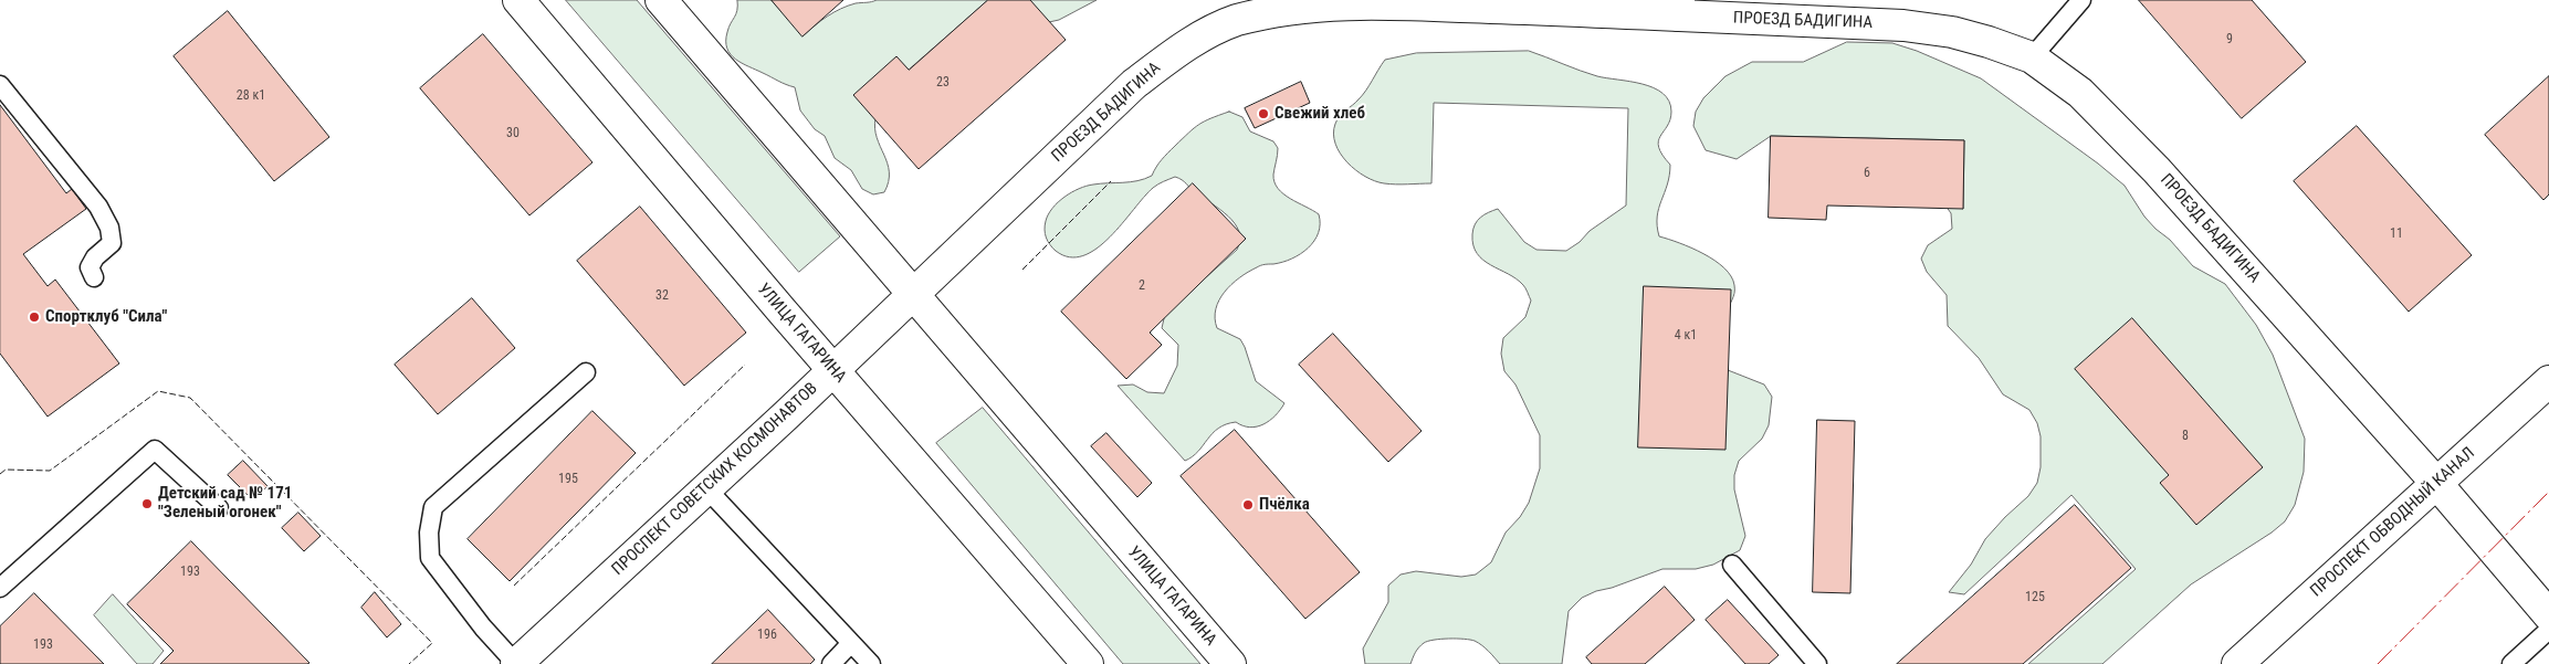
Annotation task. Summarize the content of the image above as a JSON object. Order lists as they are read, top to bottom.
{
  "streets": {
    "main road": [
      "ПРОЕЗД БАДИГИНА",
      "УЛИЦА ГАГАРИНА",
      "ПРОСПЕКТ СОВЕТСКИХ КОСМОНАВТОВ",
      "ПРОСПЕКТ ОБВОДНЫЙ КАНАЛ"
    ]
  },
  "crossings": [
    ["ПРОЕЗД БАДИГИНА", "УЛИЦА ГАГАРИНА"],
    ["ПРОЕЗД БАДИГИНА", "ПРОСПЕКТ СОВЕТСКИХ КОСМОНАВТОВ"],
    ["ПРОЕЗД БАДИГИНА", "ПРОСПЕКТ ОБВОДНЫЙ КАНАЛ"],
    ["УЛИЦА ГАГАРИНА", "ПРОСПЕКТ СОВЕТСКИХ КОСМОНАВТОВ"]
  ],
  "places": [
    "Свежий хлеб",
    "Спортклуб \"Сила\"",
    "Детский сад № 171 \"Зеленый огонек\"",
    "Пчёлка"
  ],
  "house_numbers": [
    "9",
    "23",
    "28 к1",
    "30",
    "6",
    "11",
    "2",
    "32",
    "4 к1",
    "8",
    "195",
    "193",
    "125",
    "196",
    "193"
  ]
}
